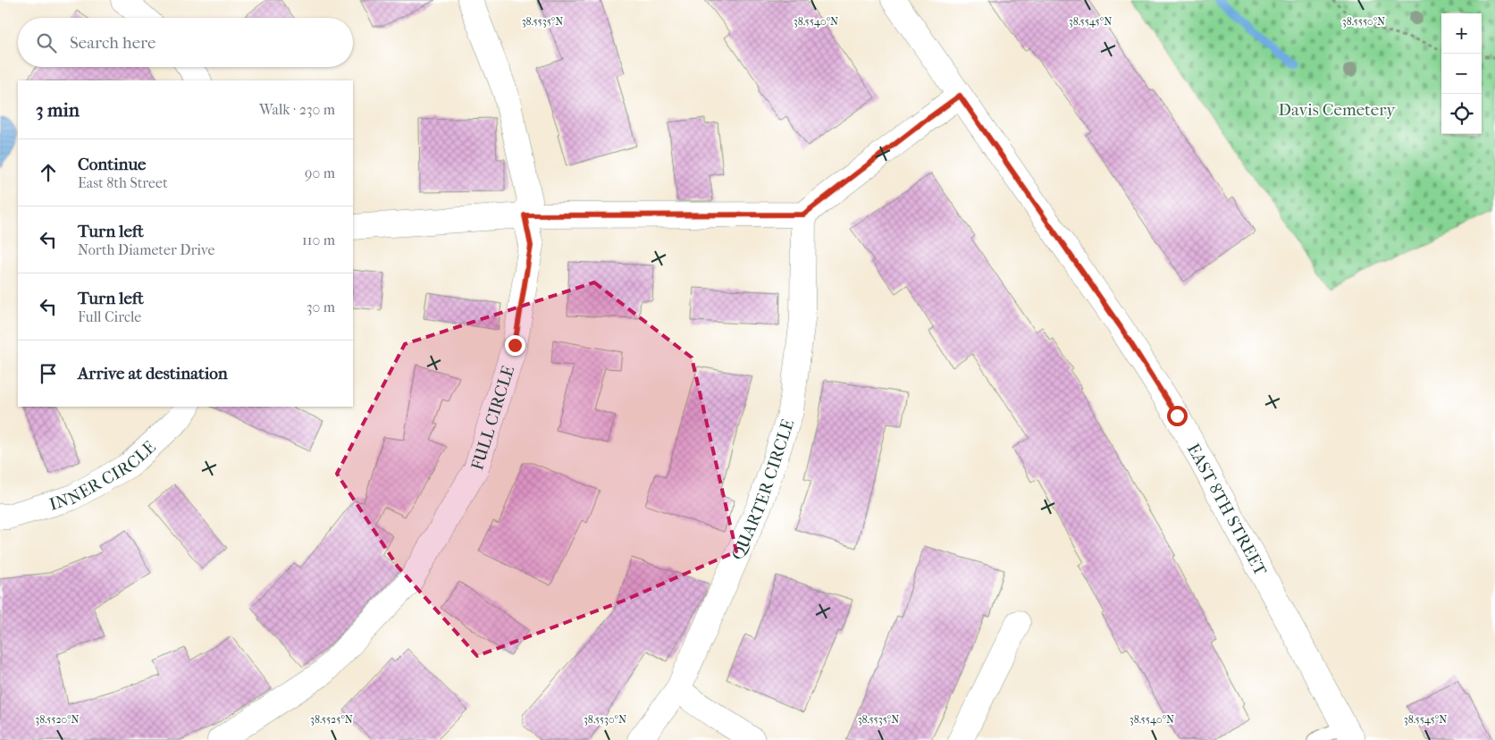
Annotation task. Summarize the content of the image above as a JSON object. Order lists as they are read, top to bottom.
{
  "streets": {
    "street": [
      "FULL CIRCLE",
      "INNER CIRCLE",
      "QUARTER CIRCLE",
      "EAST 8TH STREET"
    ]
  },
  "parks": ["Davis Cemetery"],
  "page": {
    "map_buttons": ["+", "−"],
    "search": "Search here",
    "heading": ["3 min", "Walk · 230 m"],
    "list": [
      ["Continue", "East 8th Street", "90 m"],
      ["Turn left", "North Diameter Drive", "110 m"],
      ["Turn left", "Full Circle", "30 m"],
      "Arrive at destination"
    ]
  },
  "coordinates": [
    "38.5535°N",
    "38.5540°N",
    "38.5545°N",
    "38.5550°N",
    "38.5520°N",
    "38.5525°N",
    "38.5530°N"
  ]
}
